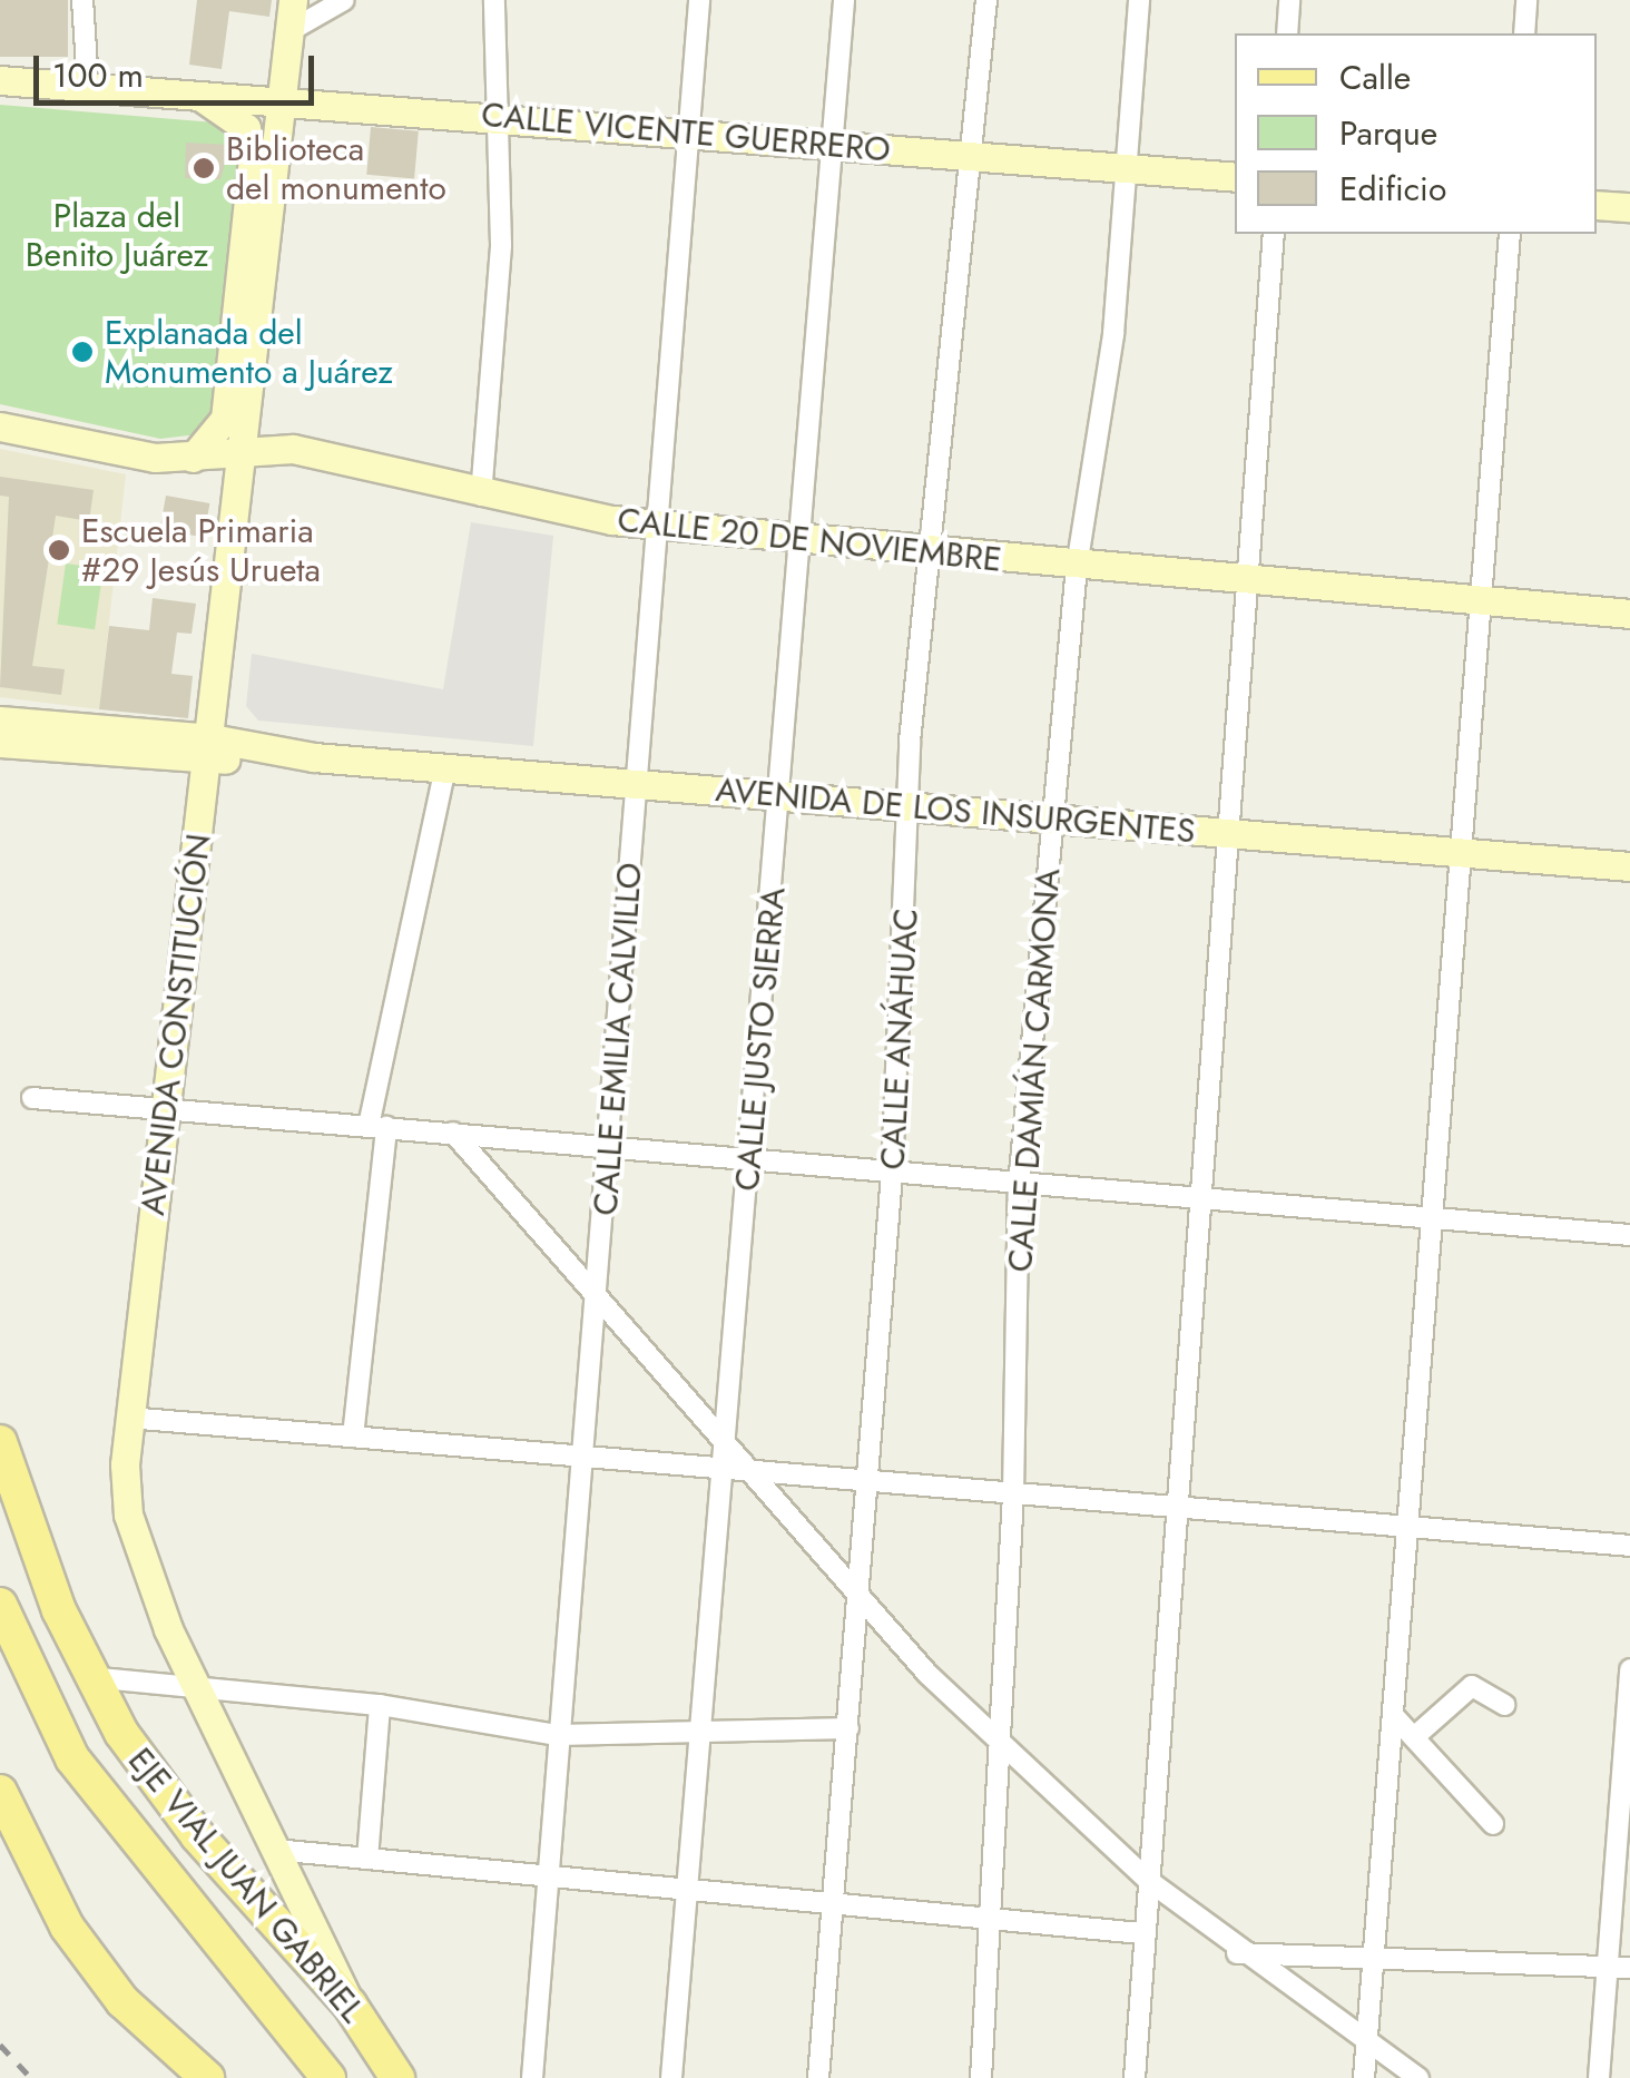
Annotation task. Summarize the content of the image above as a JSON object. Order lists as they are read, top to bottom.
{
  "streets": {
    "main road": [
      "CALLE VICENTE GUERRERO",
      "CALLE 20 DE NOVIEMBRE",
      "AVENIDA DE LOS INSURGENTES",
      "AVENIDA CONSTITUCIÓN",
      "EJE VIAL JUAN GABRIEL"
    ],
    "street": [
      "CALLE EMILIA CALVILLO",
      "CALLE JUSTO SIERRA",
      "CALLE ANÁHUAC",
      "CALLE DAMIÁN CARMONA"
    ]
  },
  "crossings": [
    ["CALLE VICENTE GUERRERO", "AVENIDA CONSTITUCIÓN"],
    ["CALLE VICENTE GUERRERO", "CALLE EMILIA CALVILLO"],
    ["CALLE VICENTE GUERRERO", "CALLE JUSTO SIERRA"],
    ["CALLE VICENTE GUERRERO", "CALLE ANÁHUAC"],
    ["CALLE VICENTE GUERRERO", "CALLE DAMIÁN CARMONA"],
    ["CALLE 20 DE NOVIEMBRE", "AVENIDA CONSTITUCIÓN"],
    ["CALLE 20 DE NOVIEMBRE", "CALLE EMILIA CALVILLO"],
    ["CALLE 20 DE NOVIEMBRE", "CALLE JUSTO SIERRA"],
    ["CALLE 20 DE NOVIEMBRE", "CALLE ANÁHUAC"],
    ["CALLE 20 DE NOVIEMBRE", "CALLE DAMIÁN CARMONA"],
    ["AVENIDA DE LOS INSURGENTES", "AVENIDA CONSTITUCIÓN"],
    ["AVENIDA DE LOS INSURGENTES", "CALLE EMILIA CALVILLO"],
    ["AVENIDA DE LOS INSURGENTES", "CALLE JUSTO SIERRA"],
    ["AVENIDA DE LOS INSURGENTES", "CALLE ANÁHUAC"],
    ["AVENIDA DE LOS INSURGENTES", "CALLE DAMIÁN CARMONA"],
    ["AVENIDA CONSTITUCIÓN", "EJE VIAL JUAN GABRIEL"]
  ],
  "parks": ["Plaza del Benito Juárez"],
  "places": ["Biblioteca del monumento", "Explanada del Monumento a Juárez", "Escuela Primaria #29 Jesús Urueta"],
  "legend": ["Calle", "Parque", "Edificio"],
  "scale_bar": "100 m"
}
